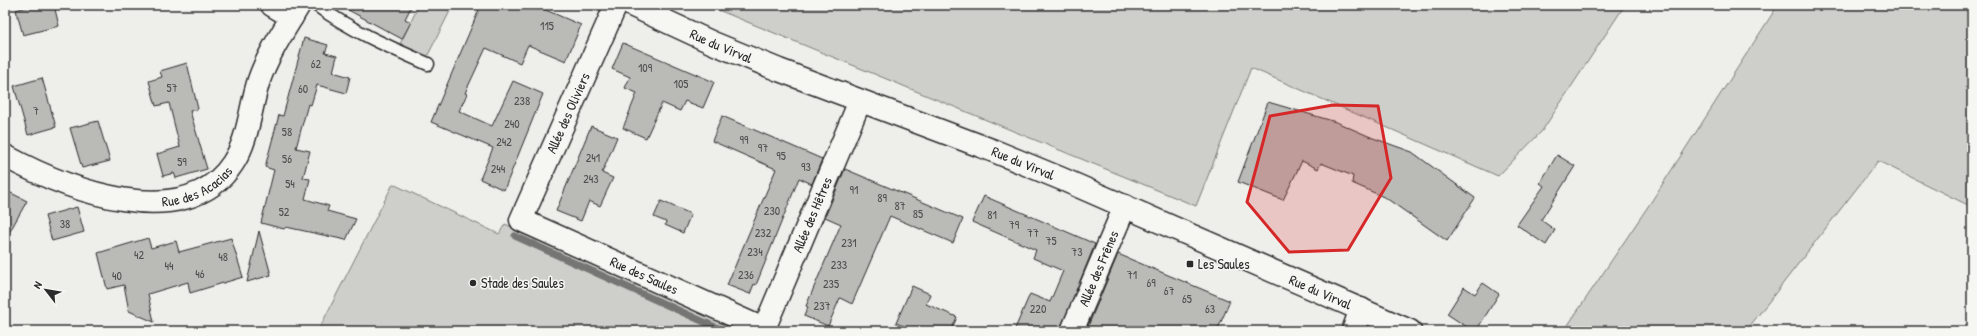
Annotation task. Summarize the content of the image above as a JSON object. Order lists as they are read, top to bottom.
{
  "streets": {
    "street": [
      "Rue du Virval",
      "Allée des Oliviers",
      "Rue des Acacias",
      "Allée des Hêtres",
      "Allée des Frênes",
      "Rue des Saules"
    ]
  },
  "crossings": [
    ["Rue du Virval", "Allée des Hêtres"],
    ["Rue du Virval", "Allée des Frênes"],
    ["Allée des Oliviers", "Rue des Saules"],
    ["Allée des Hêtres", "Rue des Saules"]
  ],
  "places": {
    "transit": ["Les Saules"],
    "other": ["Stade des Saules"]
  },
  "house_numbers": [
    "115",
    "62",
    "109",
    "105",
    "57",
    "60",
    "238",
    "7",
    "240",
    "58",
    "99",
    "242",
    "97",
    "95",
    "241",
    "56",
    "59",
    "93",
    "244",
    "243",
    "54",
    "91",
    "89",
    "87",
    "230",
    "52",
    "85",
    "81",
    "38",
    "79",
    "232",
    "77",
    "75",
    "231",
    "234",
    "73",
    "42",
    "48",
    "233",
    "44",
    "46",
    "236",
    "71",
    "40",
    "69",
    "235",
    "67",
    "65",
    "237",
    "220",
    "63"
  ],
  "north": "top left"
}
